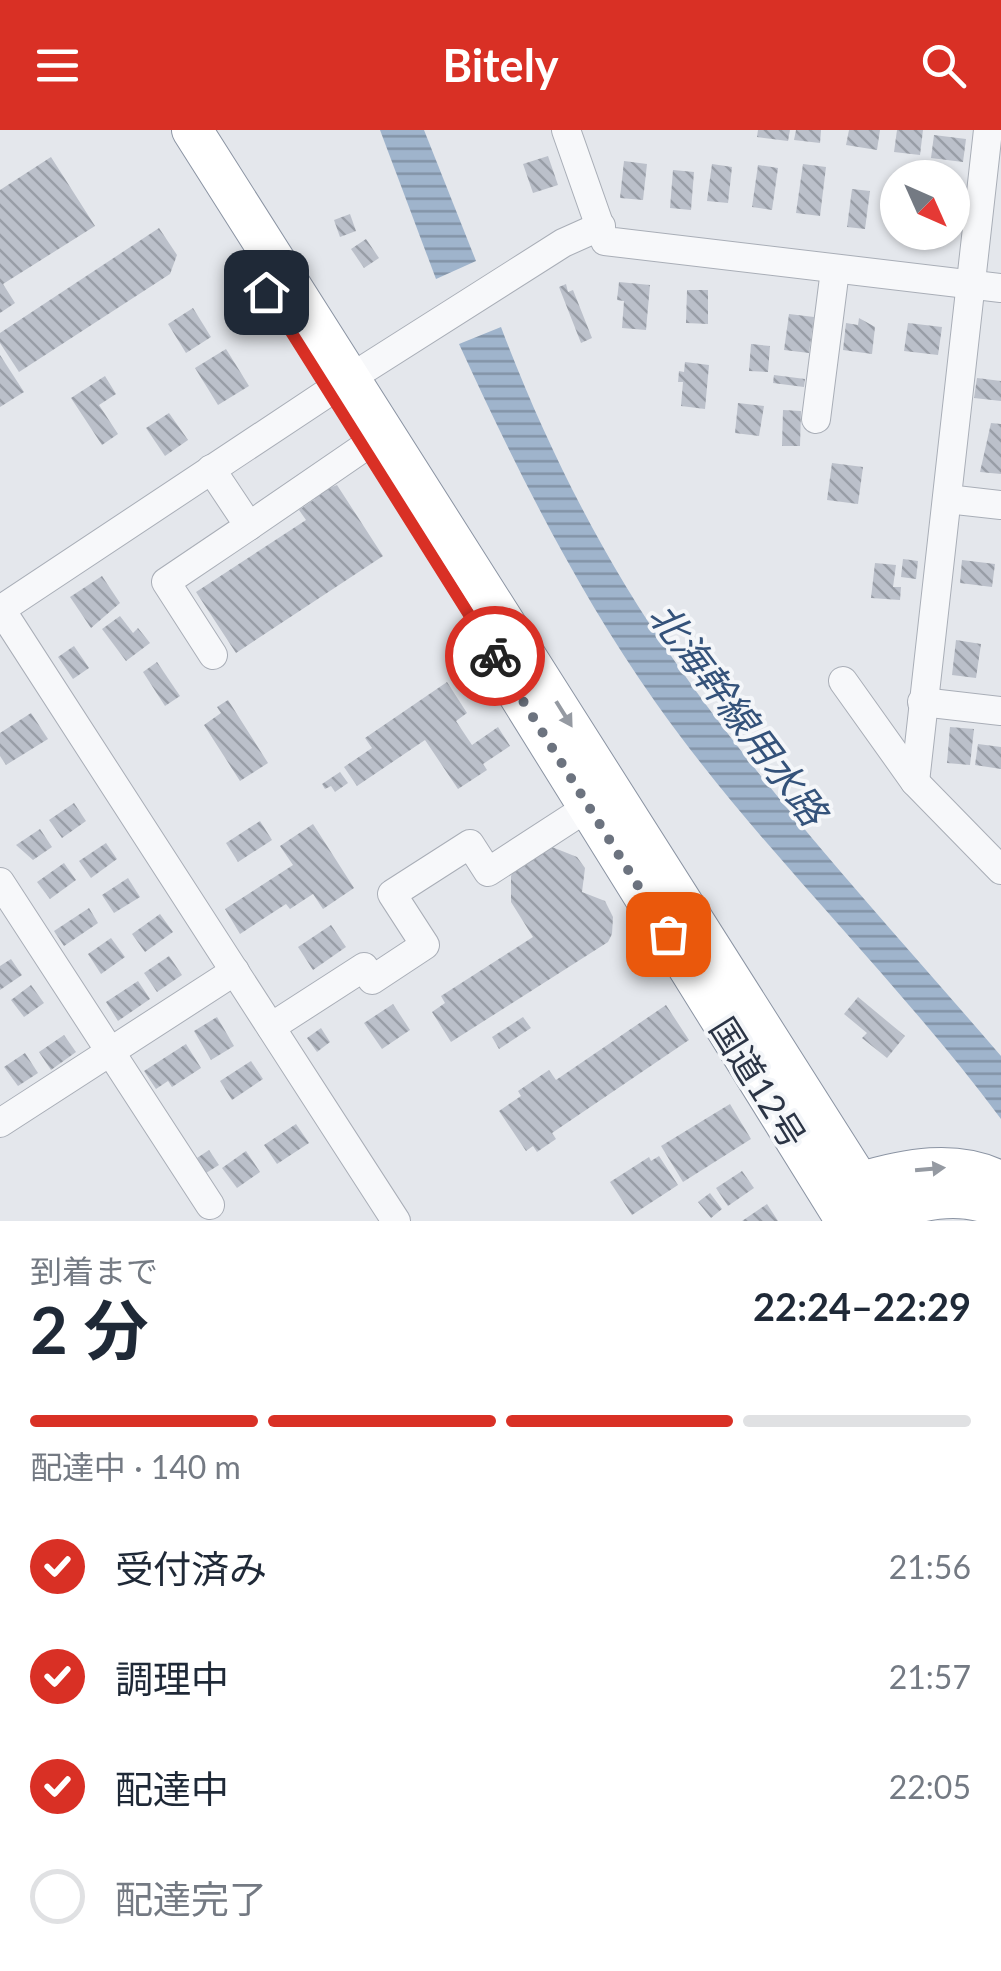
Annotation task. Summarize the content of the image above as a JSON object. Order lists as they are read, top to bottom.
{
  "streets": {
    "highway": ["国道12号"]
  },
  "water": ["北海幹線用水路"],
  "north": "bottom right",
  "page": {
    "header": "Bitely",
    "heading": ["2 分", "到着まで", "22:24–22:29"],
    "bar": "配達中 · 140 m",
    "list": [
      ["受付済み", "21:56"],
      ["調理中", "21:57"],
      ["配達中", "22:05"],
      "配達完了"
    ]
  }
}
